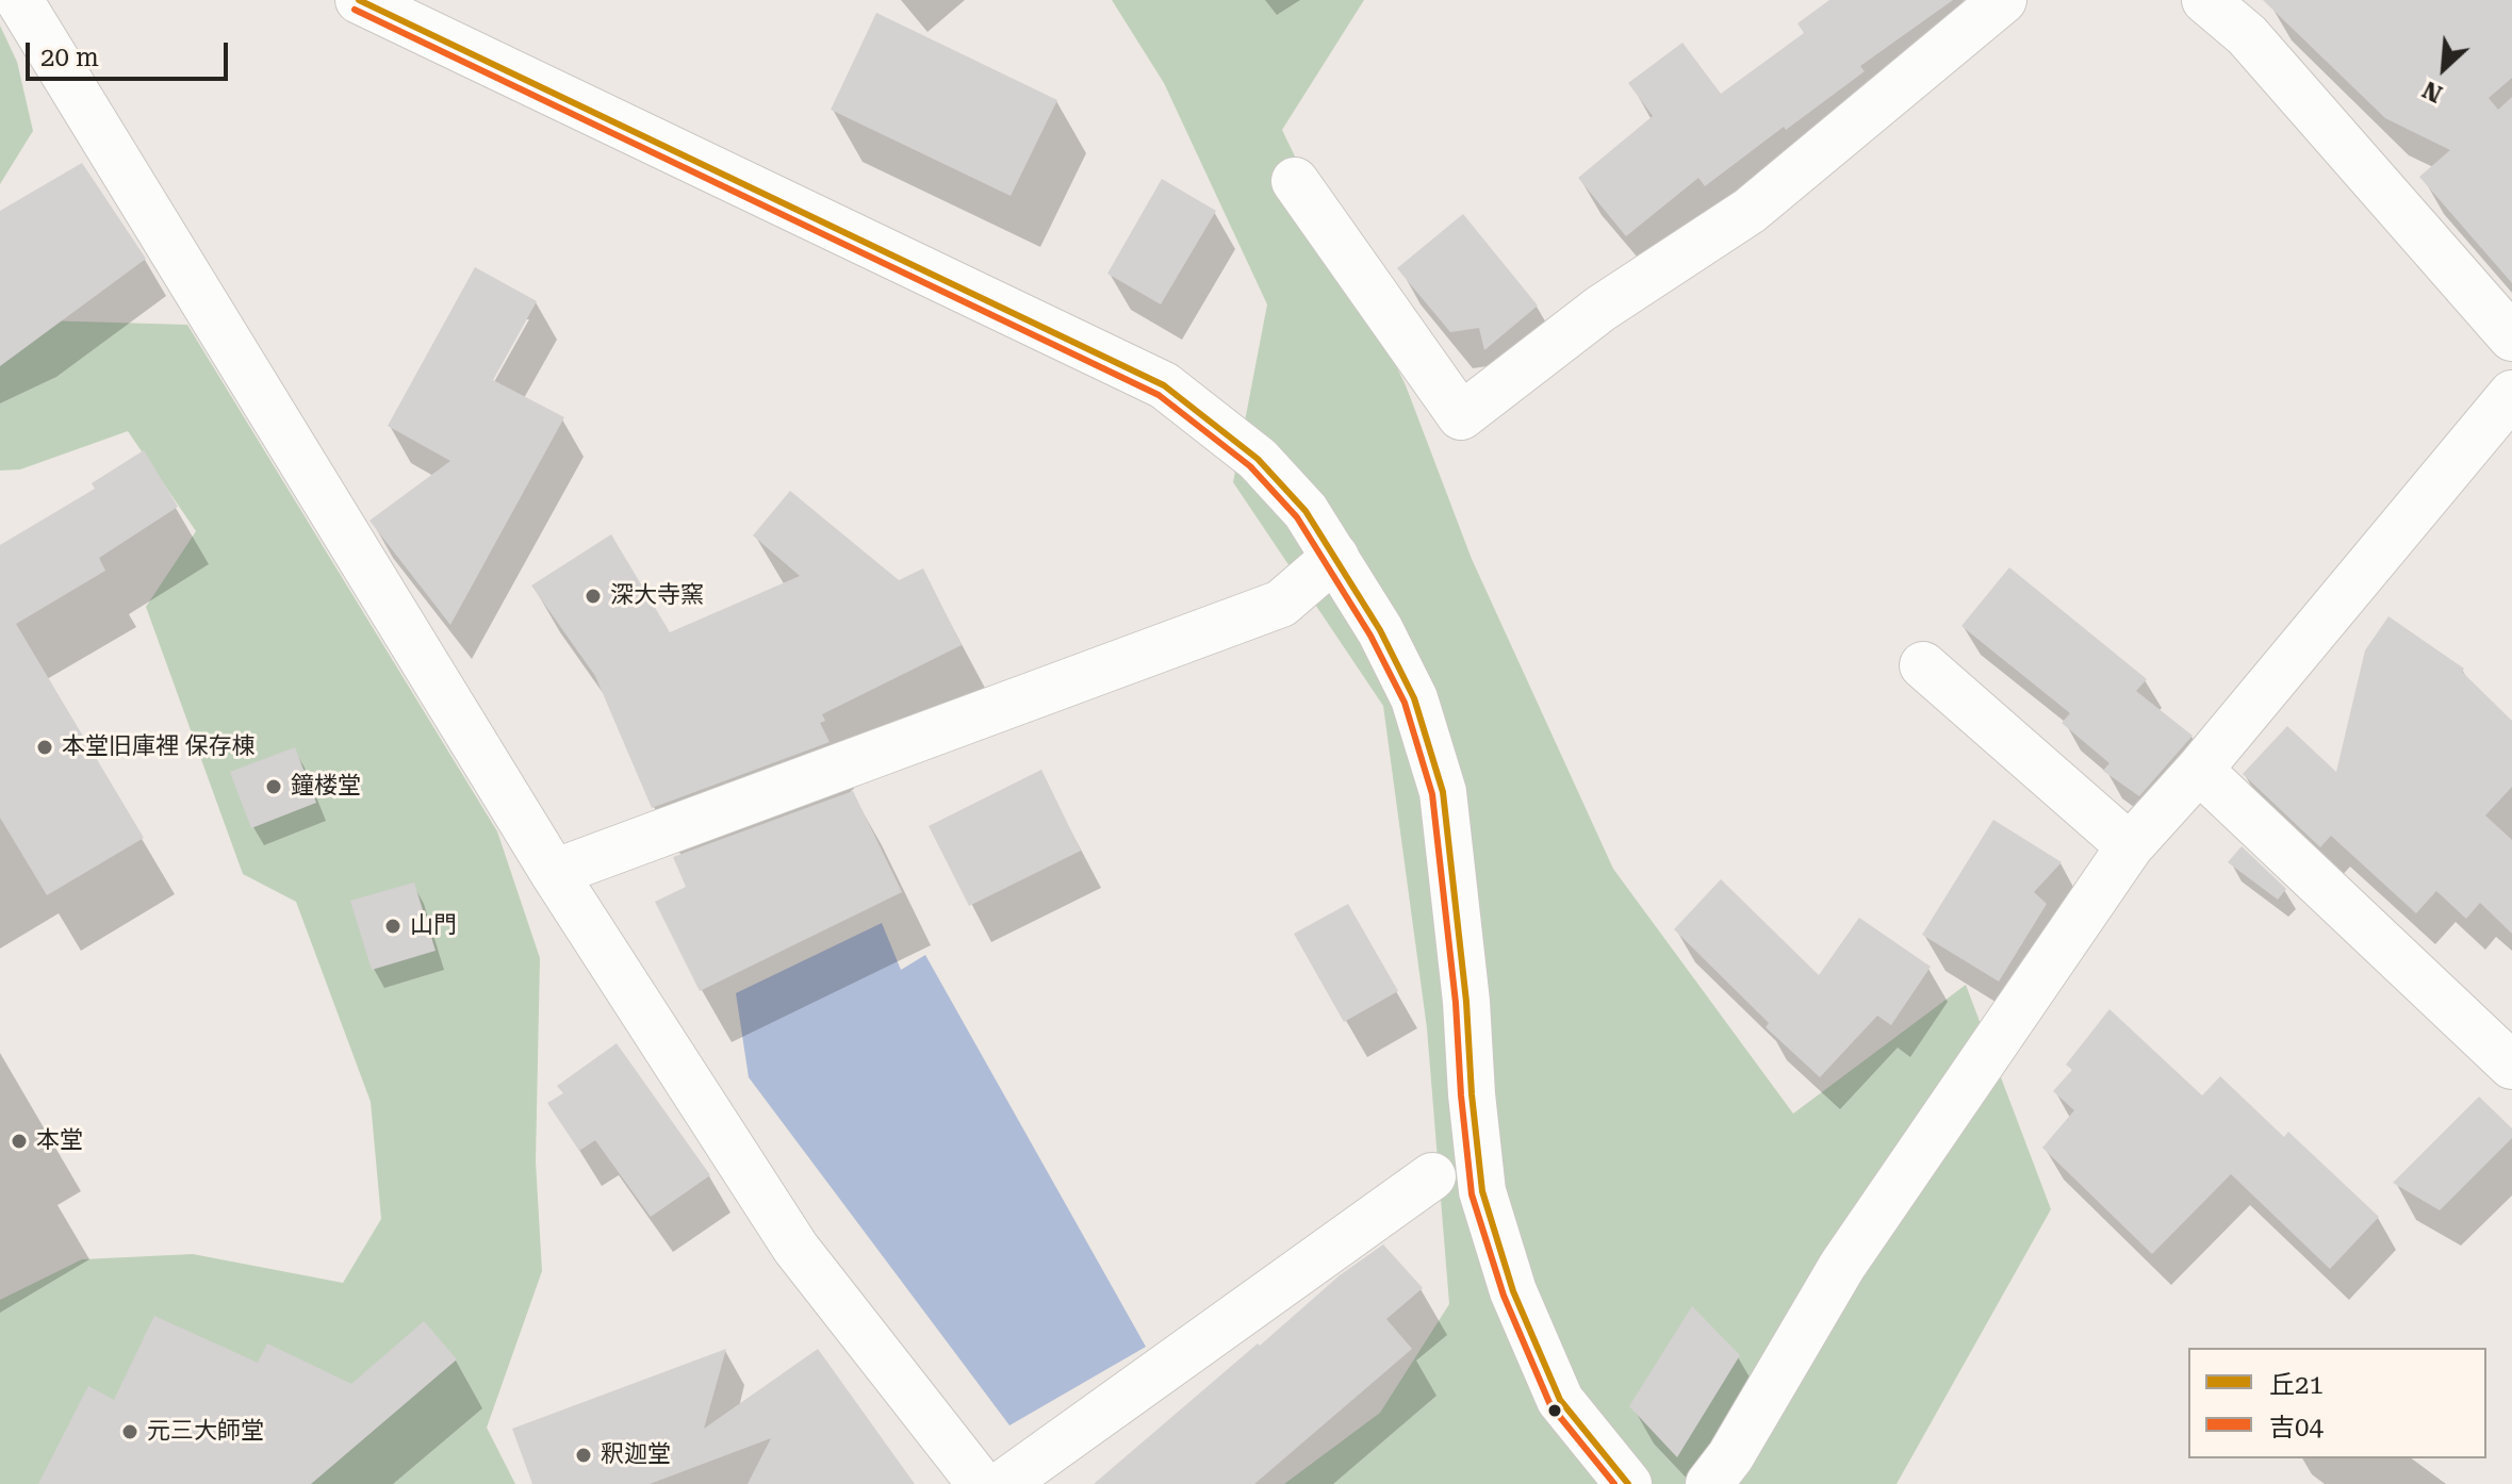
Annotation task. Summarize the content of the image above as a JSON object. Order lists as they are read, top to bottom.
{
  "places": [
    "深大寺窯",
    "本堂旧庫裡 保存棟",
    "鐘楼堂",
    "山門",
    "本堂",
    "元三大師堂",
    "釈迦堂"
  ],
  "lines": ["transit line 丘21", "transit line 吉04"],
  "legend": ["丘21", "吉04"],
  "scale_bar": "20 m",
  "north": "bottom left"
}
